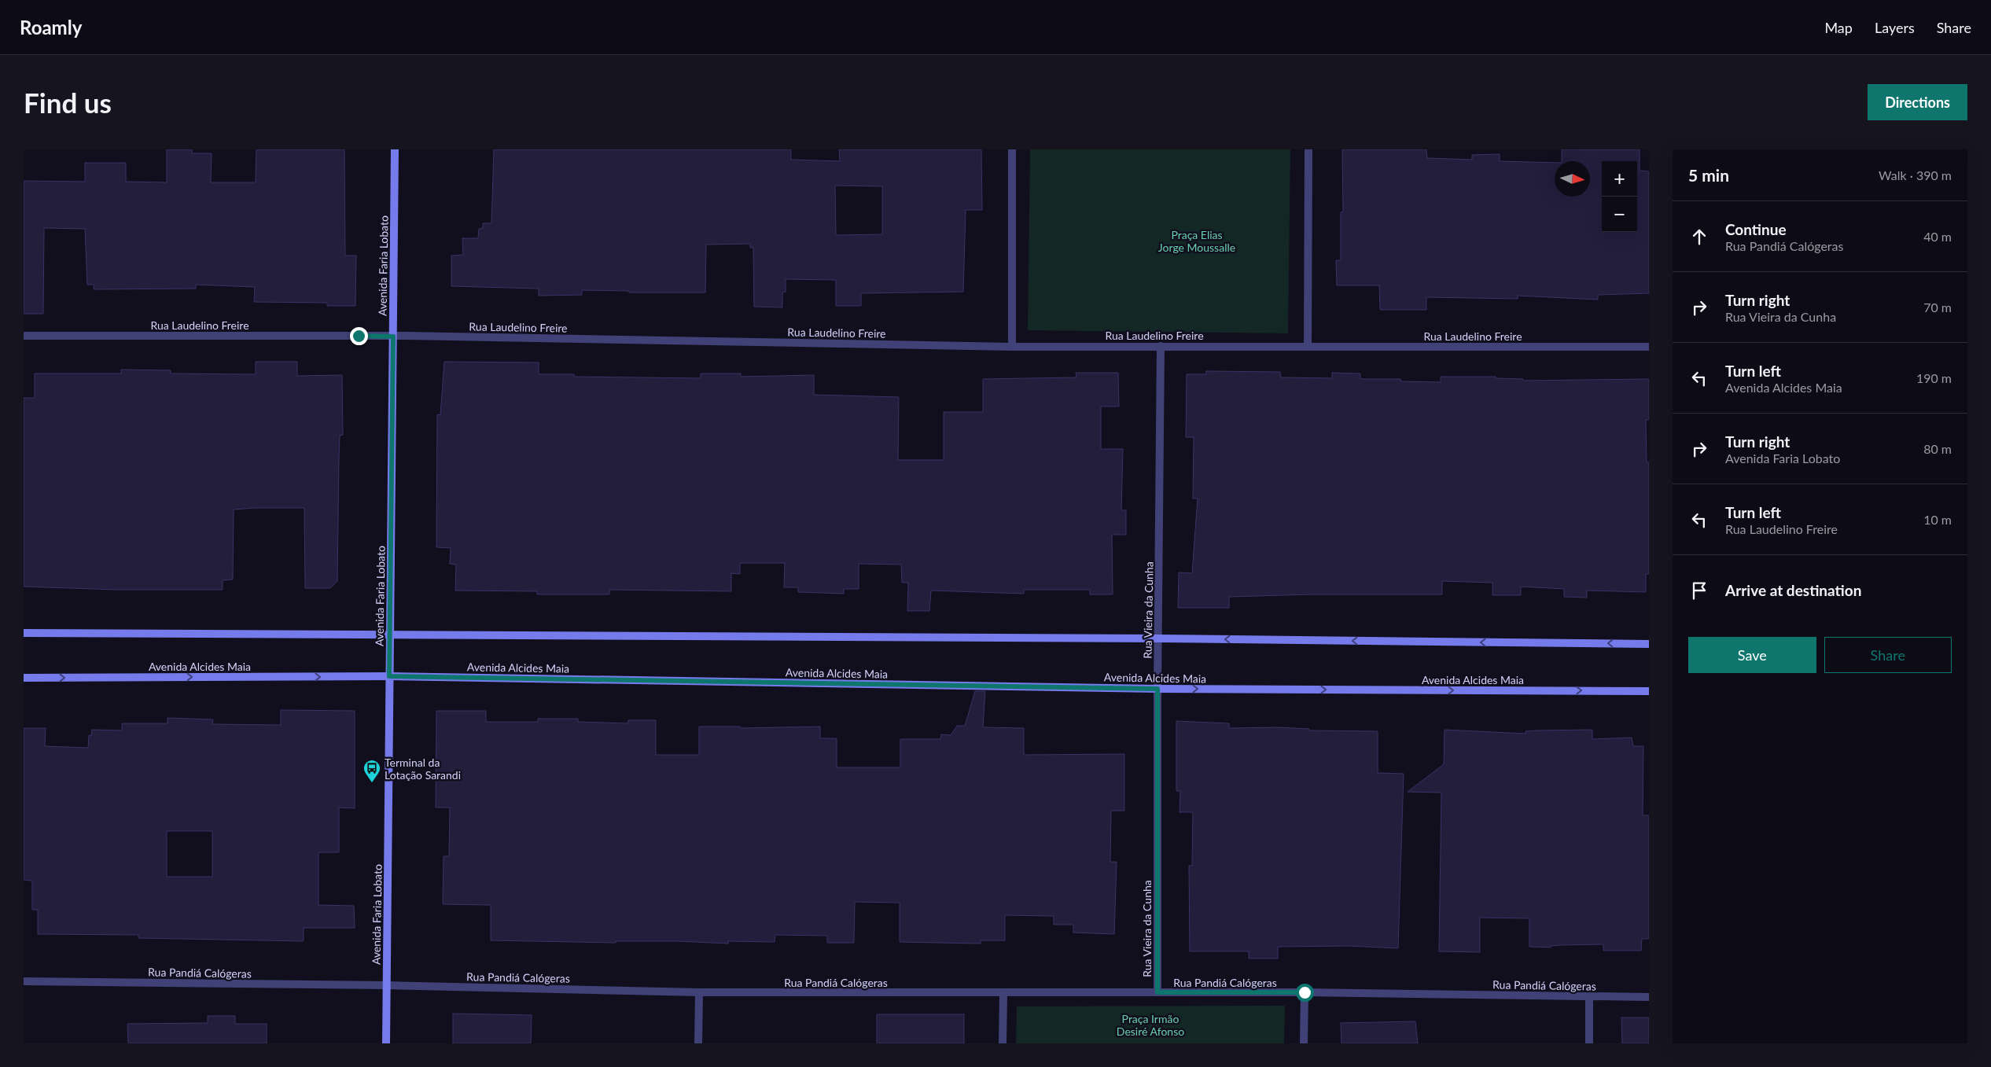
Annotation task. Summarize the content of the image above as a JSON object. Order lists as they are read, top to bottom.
{
  "streets": {
    "street": [
      "Avenida Faria Lobato",
      "Rua Laudelino Freire",
      "Rua Vieira da Cunha",
      "Avenida Alcides Maia",
      "Rua Pandiá Calógeras"
    ]
  },
  "crossings": [
    ["Avenida Faria Lobato", "Rua Laudelino Freire"],
    ["Avenida Faria Lobato", "Avenida Alcides Maia"],
    ["Avenida Faria Lobato", "Rua Pandiá Calógeras"],
    ["Rua Laudelino Freire", "Rua Vieira da Cunha"],
    ["Rua Vieira da Cunha", "Avenida Alcides Maia"],
    ["Rua Vieira da Cunha", "Rua Pandiá Calógeras"]
  ],
  "parks": ["Praça Elias Jorge Moussalle", "Praça Irmão Desiré Afonso"],
  "places": {
    "bus stop": ["Terminal da Lotação Sarandi"]
  },
  "north": "right",
  "page": {
    "header": "Roamly",
    "nav": ["Map", "Layers", "Share"],
    "buttons": [
      "Directions",
      ["Save", "Share"]
    ],
    "title": "Find us",
    "heading": ["5 min", "Walk · 390 m"],
    "map_buttons": ["+", "−"],
    "list": [
      ["Continue", "Rua Pandiá Calógeras", "40 m"],
      ["Turn right", "Rua Vieira da Cunha", "70 m"],
      ["Turn left", "Avenida Alcides Maia", "190 m"],
      ["Turn right", "Avenida Faria Lobato", "80 m"],
      ["Turn left", "Rua Laudelino Freire", "10 m"],
      "Arrive at destination"
    ]
  }
}
